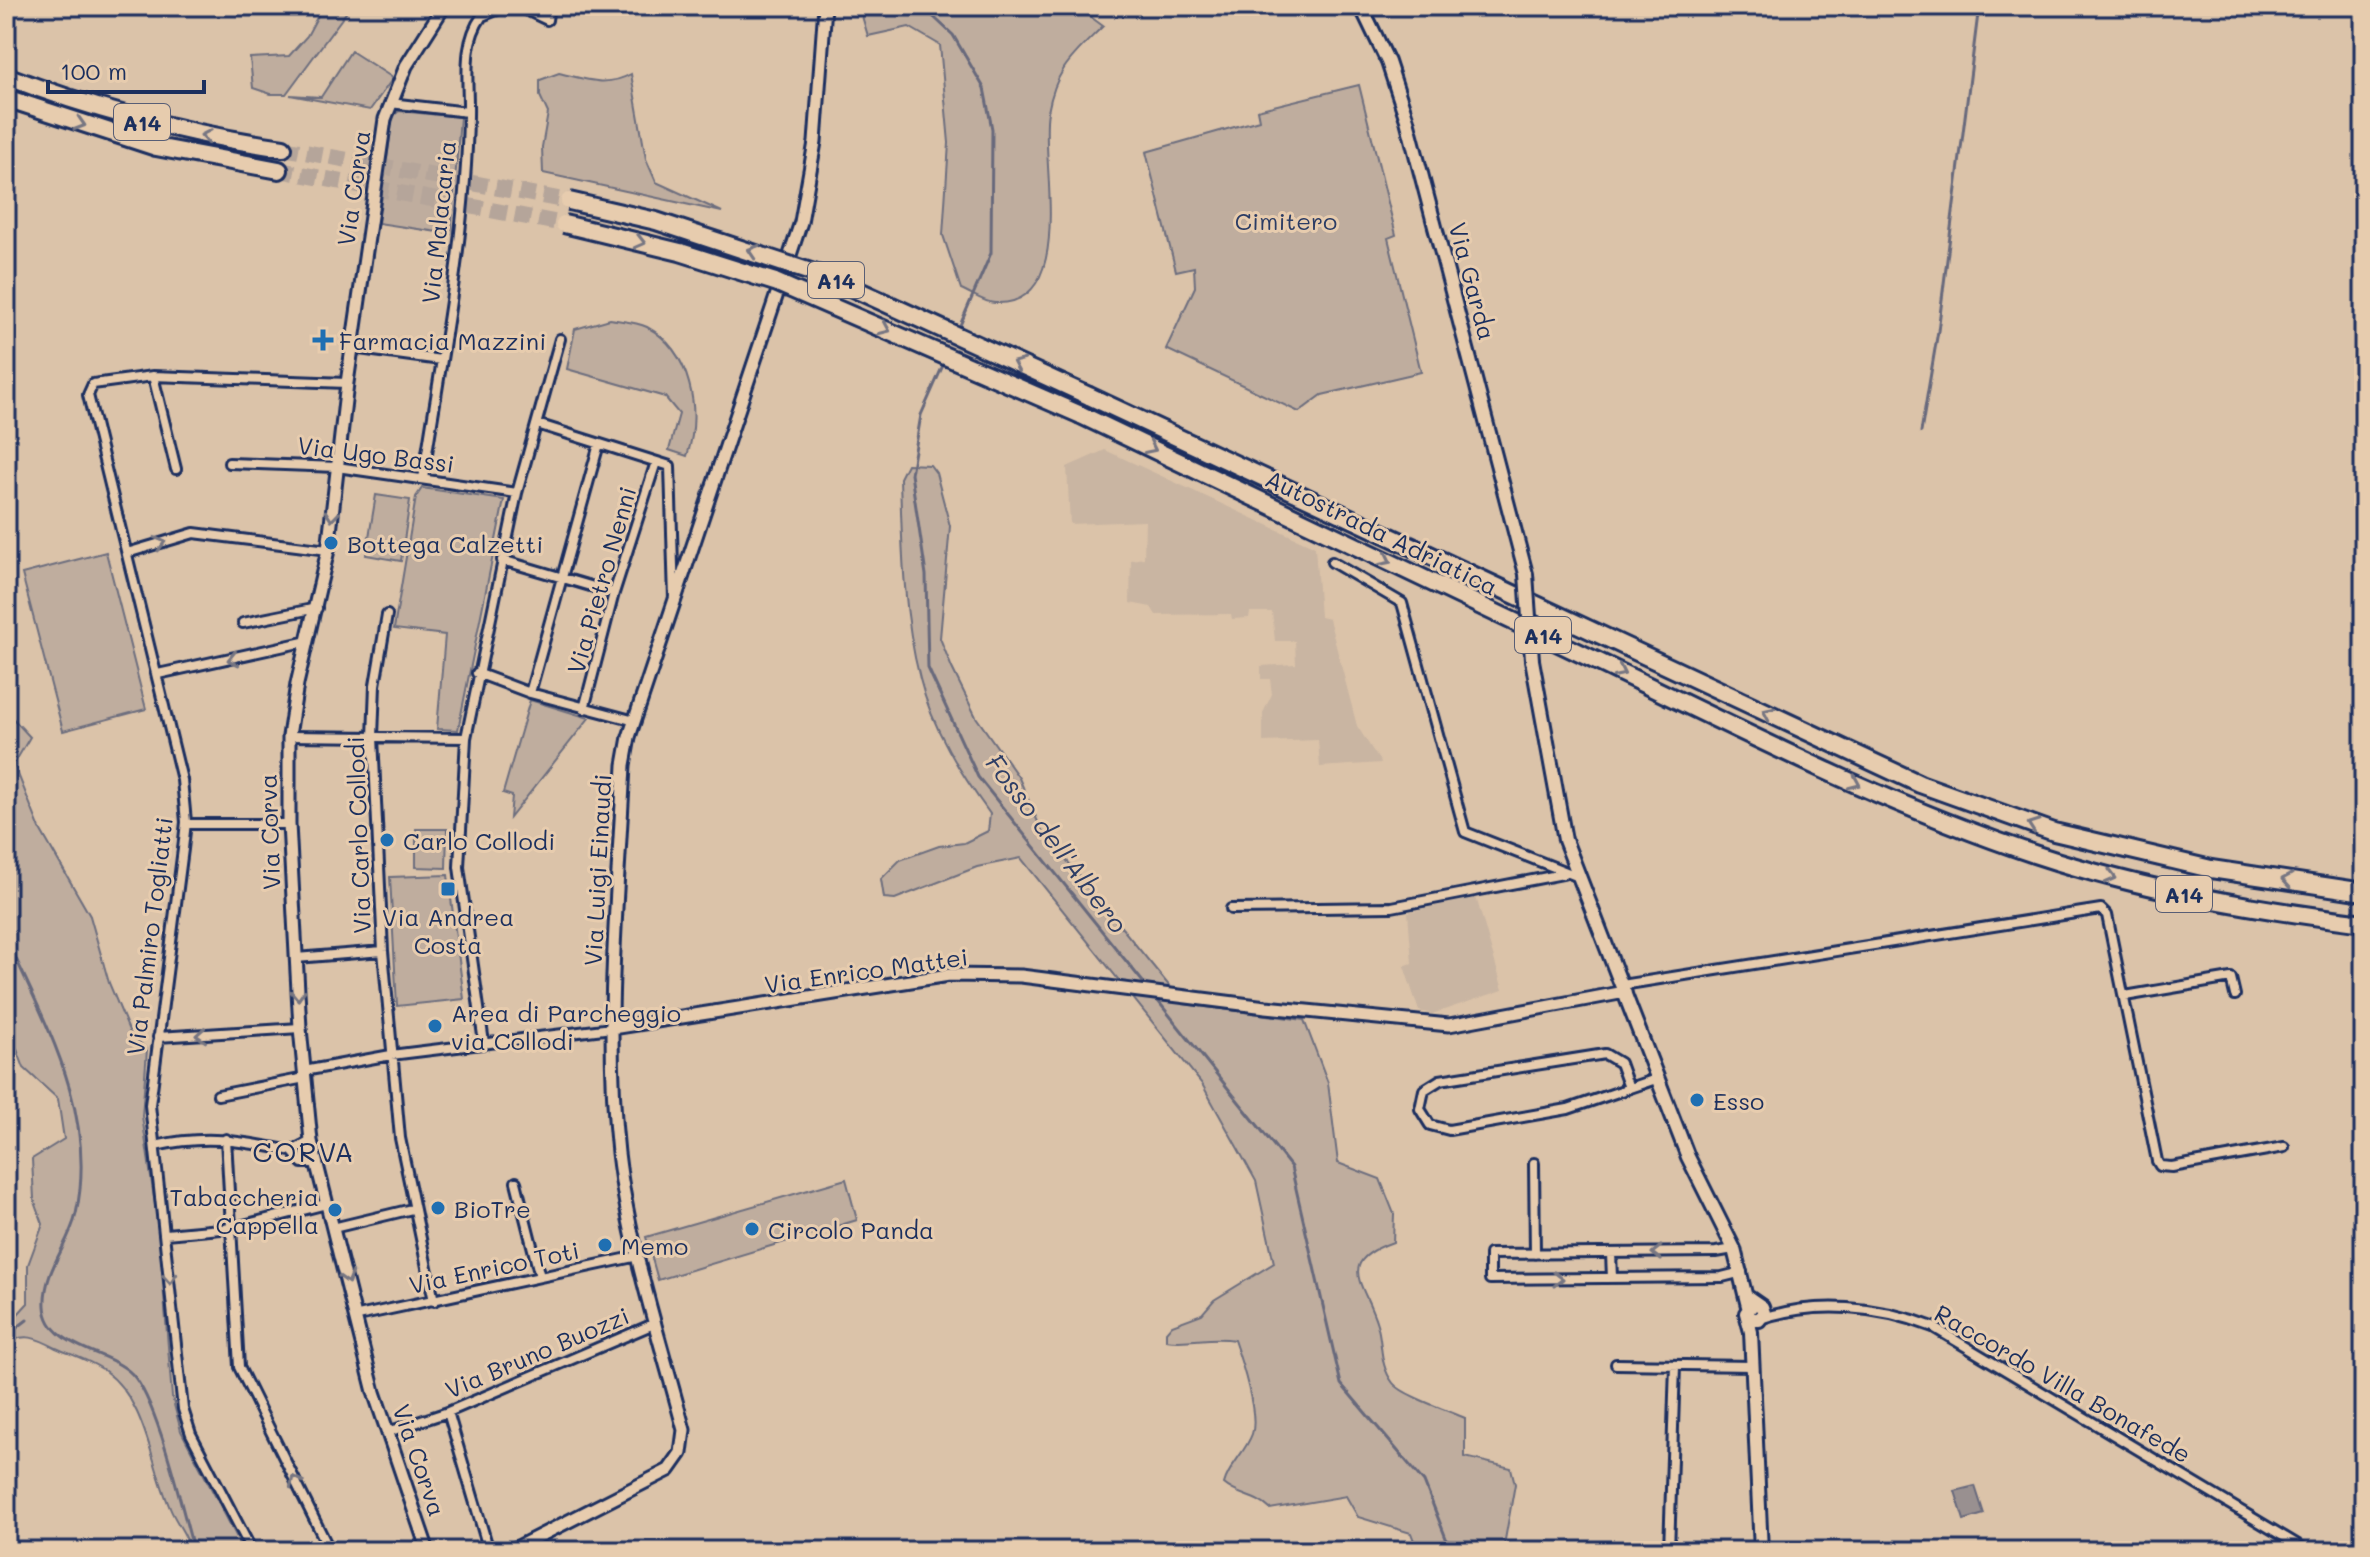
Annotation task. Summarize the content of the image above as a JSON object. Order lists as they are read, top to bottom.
{
  "streets": {
    "highway": ["A14", "Autostrada Adriatica"],
    "main road": ["Via Garda"],
    "street": [
      "Via Corva",
      "Via Malacaria",
      "Via Ugo Bassi",
      "Via Pietro Nenni",
      "Via Carlo Collodi",
      "Via Luigi Einaudi",
      "Via Palmiro Togliatti",
      "Via Enrico Mattei",
      "Via Enrico Toti",
      "Via Bruno Buozzi",
      "Raccordo Villa Bonafede"
    ]
  },
  "crossings": [
    ["Via Corva", "Via Ugo Bassi"],
    ["Via Corva", "Via Palmiro Togliatti"],
    ["Via Corva", "Via Enrico Mattei"],
    ["Via Corva", "Via Enrico Toti"],
    ["Via Corva", "Via Bruno Buozzi"],
    ["Via Malacaria", "Via Ugo Bassi"],
    ["Via Garda", "Via Enrico Mattei"],
    ["Via Garda", "Raccordo Villa Bonafede"],
    ["Via Pietro Nenni", "Via Luigi Einaudi"],
    ["Via Carlo Collodi", "Via Enrico Mattei"],
    ["Via Carlo Collodi", "Via Enrico Toti"],
    ["Via Luigi Einaudi", "Via Enrico Mattei"],
    ["Via Luigi Einaudi", "Via Enrico Toti"],
    ["Via Luigi Einaudi", "Via Bruno Buozzi"]
  ],
  "districts": ["CORVA"],
  "water": ["Fosso dell'Albero"],
  "parks": ["Cimitero"],
  "places": {
    "health": ["Farmacia Mazzini"],
    "other": [
      "Bottega Calzetti",
      "Carlo Collodi",
      "Area di Parcheggio via Collodi",
      "Esso",
      "BioTre",
      "Tabaccheria Cappella",
      "Circolo Panda",
      "Memo"
    ],
    "transit": ["Via Andrea Costa"]
  },
  "scale_bar": "100 m"
}
